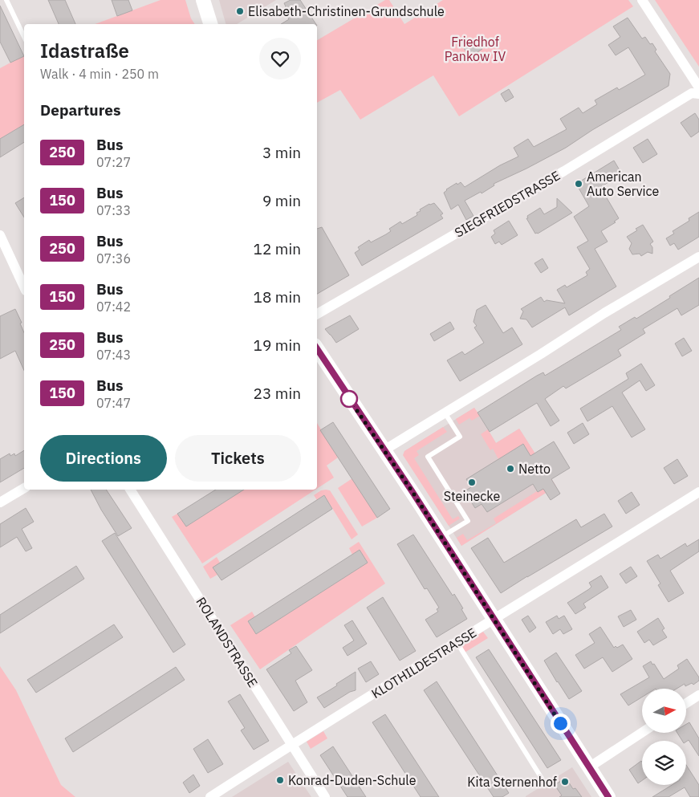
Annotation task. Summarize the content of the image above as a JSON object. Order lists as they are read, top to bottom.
{
  "streets": {
    "street": ["SIEGFRIEDSTRASSE", "ROLANDSTRASSE", "KLOTHILDESTRASSE"]
  },
  "crossings": [
    ["ROLANDSTRASSE", "KLOTHILDESTRASSE"]
  ],
  "parks": ["Friedhof Pankow IV"],
  "places": [
    "Elisabeth-Christinen-Grundschule",
    "American Auto Service",
    "Netto",
    "Steinecke",
    "Konrad-Duden-Schule",
    "Kita Sternenhof"
  ],
  "lines": ["bus line 250"],
  "north": "right",
  "page": {
    "heading": [
      ["Idastraße", "Walk · 4 min · 250 m"],
      "Departures"
    ],
    "list": [
      {
        "mark": "250",
        "name": "Bus",
        "note": "07:27",
        "value": "3 min"
      },
      {
        "mark": "150",
        "name": "Bus",
        "note": "07:33",
        "value": "9 min"
      },
      {
        "mark": "250",
        "name": "Bus",
        "note": "07:36",
        "value": "12 min"
      },
      {
        "mark": "150",
        "name": "Bus",
        "note": "07:42",
        "value": "18 min"
      },
      {
        "mark": "250",
        "name": "Bus",
        "note": "07:43",
        "value": "19 min"
      },
      {
        "mark": "150",
        "name": "Bus",
        "note": "07:47",
        "value": "23 min"
      }
    ],
    "buttons": ["Directions", "Tickets"]
  }
}
